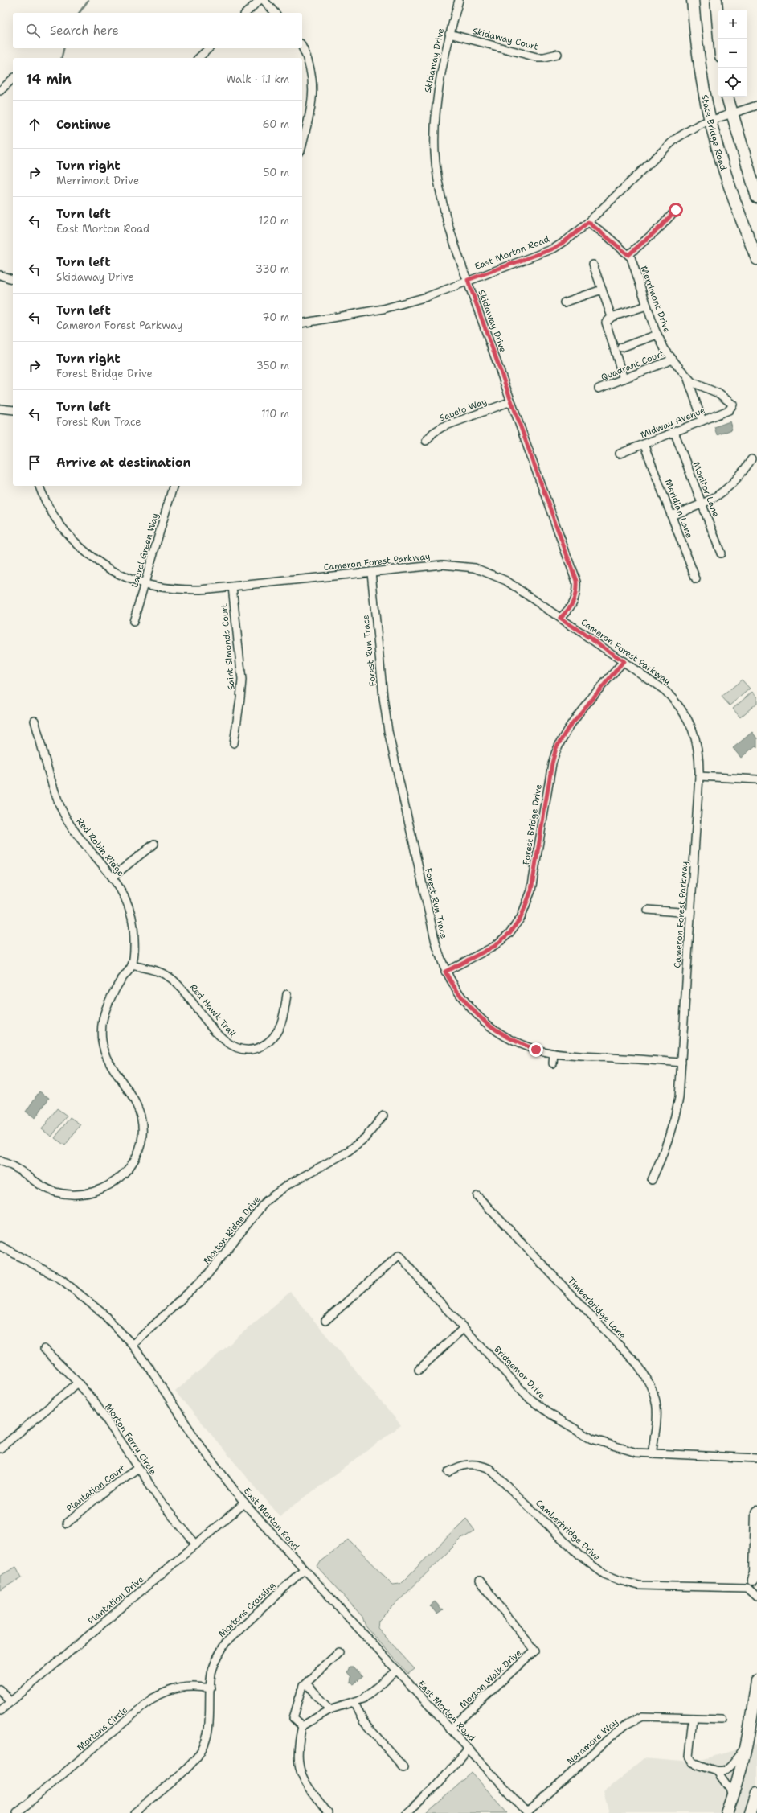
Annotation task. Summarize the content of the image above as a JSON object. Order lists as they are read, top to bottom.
{
  "streets": {
    "highway": ["State Bridge Road"],
    "street": [
      "Skidaway Court",
      "Skidaway Drive",
      "East Morton Road",
      "Merrimont Drive",
      "Quadrant Court",
      "Sapelo Way",
      "Midway Avenue",
      "Monitor Lane",
      "Meridian Lane",
      "Laurel Green Way",
      "Cameron Forest Parkway",
      "Saint Simonds Court",
      "Forest Run Trace",
      "Forest Bridge Drive",
      "Red Robin Ridge",
      "Red Hawk Trail",
      "Morton Ridge Drive",
      "Timberbridge Lane",
      "Bridgemor Drive",
      "Morton Ferry Circle",
      "Plantation Court",
      "Camberbridge Drive",
      "Plantation Drive",
      "Mortons Crossing",
      "Morton Walk Drive",
      "Mortons Circle",
      "Naramore Way"
    ]
  },
  "crossings": [
    ["Skidaway Court", "Skidaway Drive"],
    ["Skidaway Drive", "East Morton Road"],
    ["Skidaway Drive", "Sapelo Way"],
    ["Skidaway Drive", "Cameron Forest Parkway"],
    ["State Bridge Road", "East Morton Road"],
    ["East Morton Road", "Morton Ridge Drive"],
    ["East Morton Road", "Plantation Drive"],
    ["East Morton Road", "Mortons Crossing"],
    ["East Morton Road", "Morton Walk Drive"],
    ["East Morton Road", "Naramore Way"],
    ["Merrimont Drive", "Quadrant Court"],
    ["Merrimont Drive", "Midway Avenue"],
    ["Midway Avenue", "Monitor Lane"],
    ["Midway Avenue", "Meridian Lane"],
    ["Laurel Green Way", "Cameron Forest Parkway"],
    ["Cameron Forest Parkway", "Saint Simonds Court"],
    ["Cameron Forest Parkway", "Forest Run Trace"],
    ["Cameron Forest Parkway", "Forest Bridge Drive"],
    ["Forest Run Trace", "Forest Bridge Drive"],
    ["Red Robin Ridge", "Red Hawk Trail"],
    ["Timberbridge Lane", "Bridgemor Drive"],
    ["Morton Ferry Circle", "Plantation Court"],
    ["Morton Ferry Circle", "Plantation Drive"],
    ["Mortons Crossing", "Mortons Circle"]
  ],
  "page": {
    "map_buttons": ["+", "−"],
    "search": "Search here",
    "heading": ["14 min", "Walk · 1.1 km"],
    "list": [
      ["Continue", "60 m"],
      ["Turn right", "Merrimont Drive", "50 m"],
      ["Turn left", "East Morton Road", "120 m"],
      ["Turn left", "Skidaway Drive", "330 m"],
      ["Turn left", "Cameron Forest Parkway", "70 m"],
      ["Turn right", "Forest Bridge Drive", "350 m"],
      ["Turn left", "Forest Run Trace", "110 m"],
      "Arrive at destination"
    ]
  }
}
